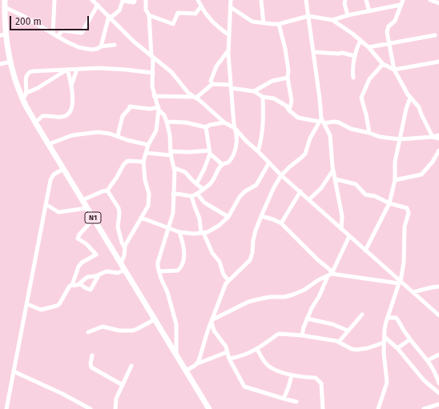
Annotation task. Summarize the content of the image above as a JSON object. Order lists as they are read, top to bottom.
{
  "streets": {
    "highway": ["N1"]
  },
  "scale_bar": "200 m"
}
